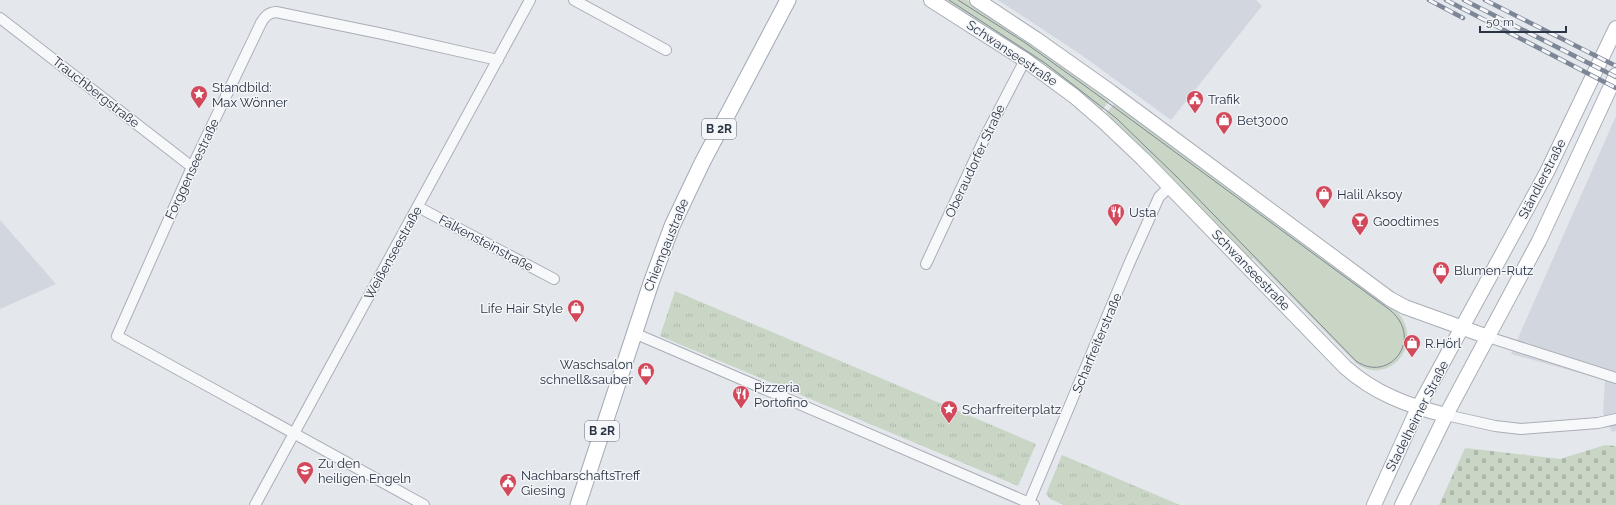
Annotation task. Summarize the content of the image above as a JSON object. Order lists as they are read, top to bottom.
{
  "streets": {
    "main road": [
      "Schwanseestraße",
      "B 2R",
      "Ständlerstraße",
      "Chiemgaustraße",
      "Stadelheimer Straße"
    ],
    "street": [
      "Trauchbergstraße",
      "Oberaudorfer Straße",
      "Forggenseestraße",
      "Falkensteinstraße",
      "Weißenseestraße",
      "Scharfreiterstraße"
    ]
  },
  "crossings": [
    ["Schwanseestraße", "Oberaudorfer Straße"],
    ["Schwanseestraße", "Ständlerstraße"],
    ["Schwanseestraße", "Scharfreiterstraße"],
    ["Schwanseestraße", "Stadelheimer Straße"],
    ["Trauchbergstraße", "Forggenseestraße"],
    ["Forggenseestraße", "Weißenseestraße"],
    ["Ständlerstraße", "Stadelheimer Straße"],
    ["Falkensteinstraße", "Weißenseestraße"]
  ],
  "places": {
    "place": ["Standbild: Max Wönner", "Scharfreiterplatz"],
    "public building": ["Trafik", "NachbarschaftsTreff Giesing"],
    "shop": [
      "Bet3000",
      "Halil Aksoy",
      "Blumen-Rutz",
      "Life Hair Style",
      "R.Hörl",
      "Waschsalon schnell&sauber"
    ],
    "restaurant": ["Usta", "Pizzeria Portofino"],
    "bar": ["Goodtimes"],
    "school or university": ["Zu den heiligen Engeln"]
  },
  "scale_bar": "50 m"
}
